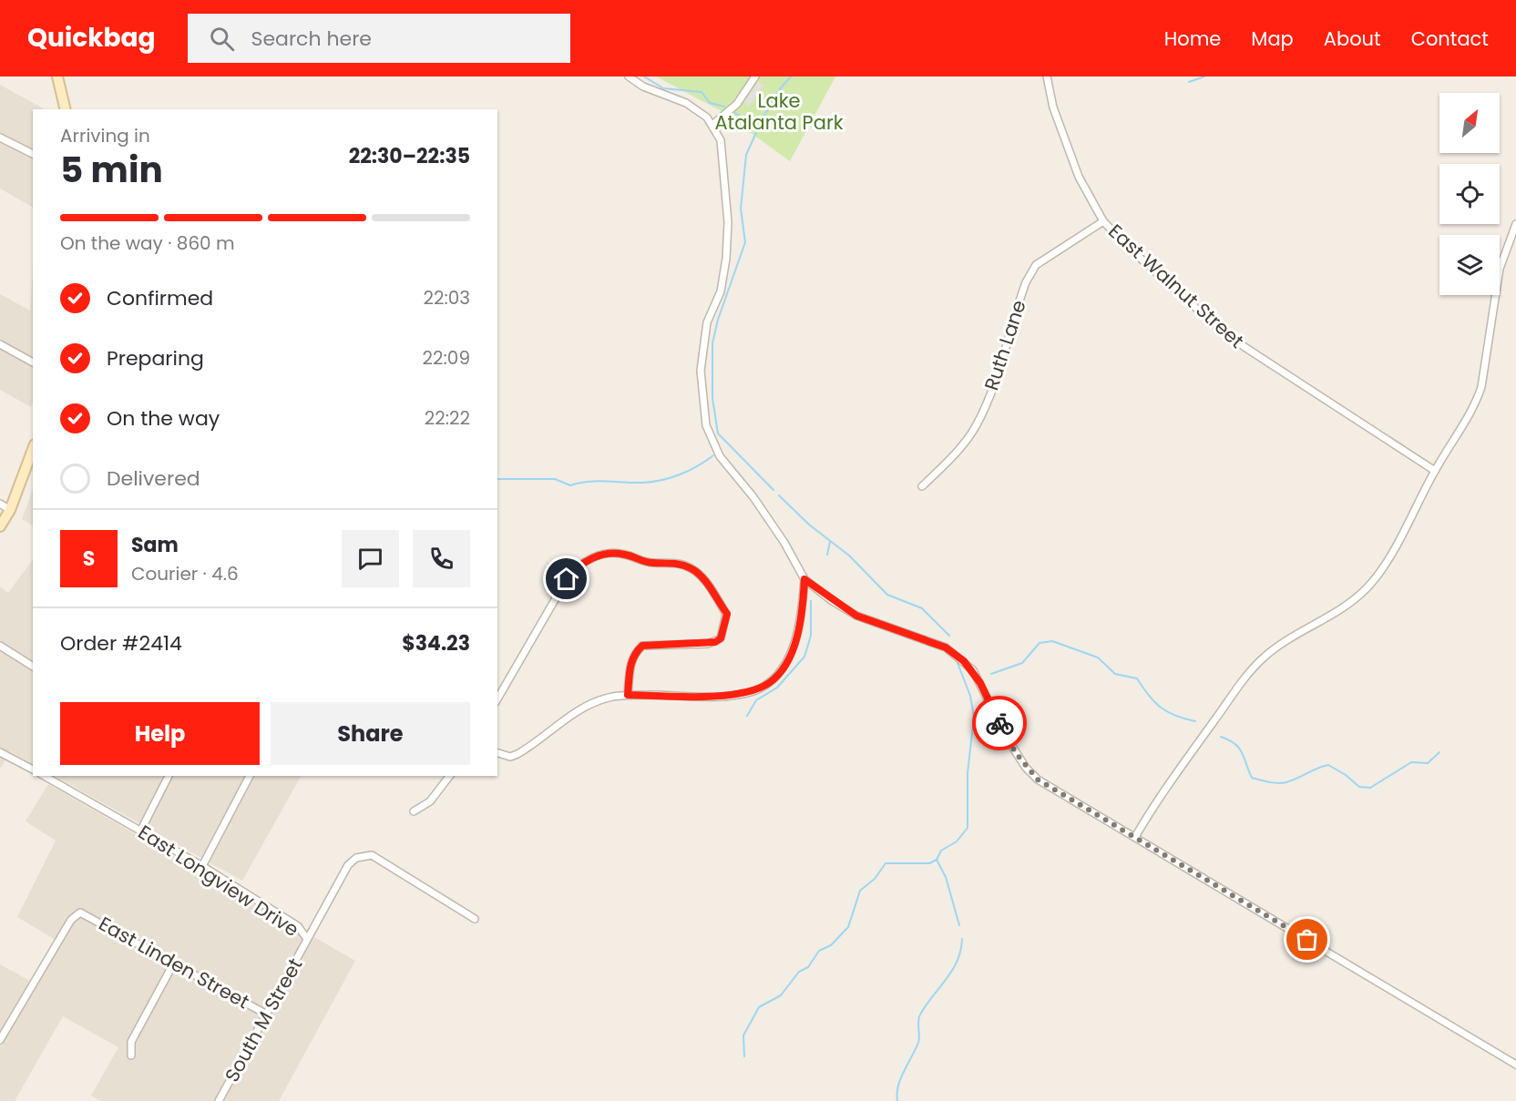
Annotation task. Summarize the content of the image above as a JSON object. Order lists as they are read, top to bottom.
{
  "streets": {
    "street": [
      "East Walnut Street",
      "Ruth Lane",
      "East Longview Drive",
      "East Linden Street",
      "South M Street"
    ]
  },
  "crossings": [
    ["East Walnut Street", "Ruth Lane"],
    ["East Longview Drive", "South M Street"],
    ["East Linden Street", "South M Street"]
  ],
  "parks": ["Lake Atalanta Park"],
  "north": "top right",
  "page": {
    "header": "Quickbag",
    "search": "Search here",
    "nav": [
      "Home",
      "Map",
      "About",
      "Contact"
    ],
    "heading": ["5 min", "Arriving in", "22:30–22:35"],
    "panel": [
      "Sam",
      "Courier · 4.6",
      "Order #2414",
      "$34.23"
    ],
    "bar": "On the way · 860 m",
    "list": [
      ["Confirmed", "22:03"],
      ["Preparing", "22:09"],
      ["On the way", "22:22"],
      "Delivered"
    ],
    "round": "S",
    "buttons": ["Help", "Share"]
  }
}
